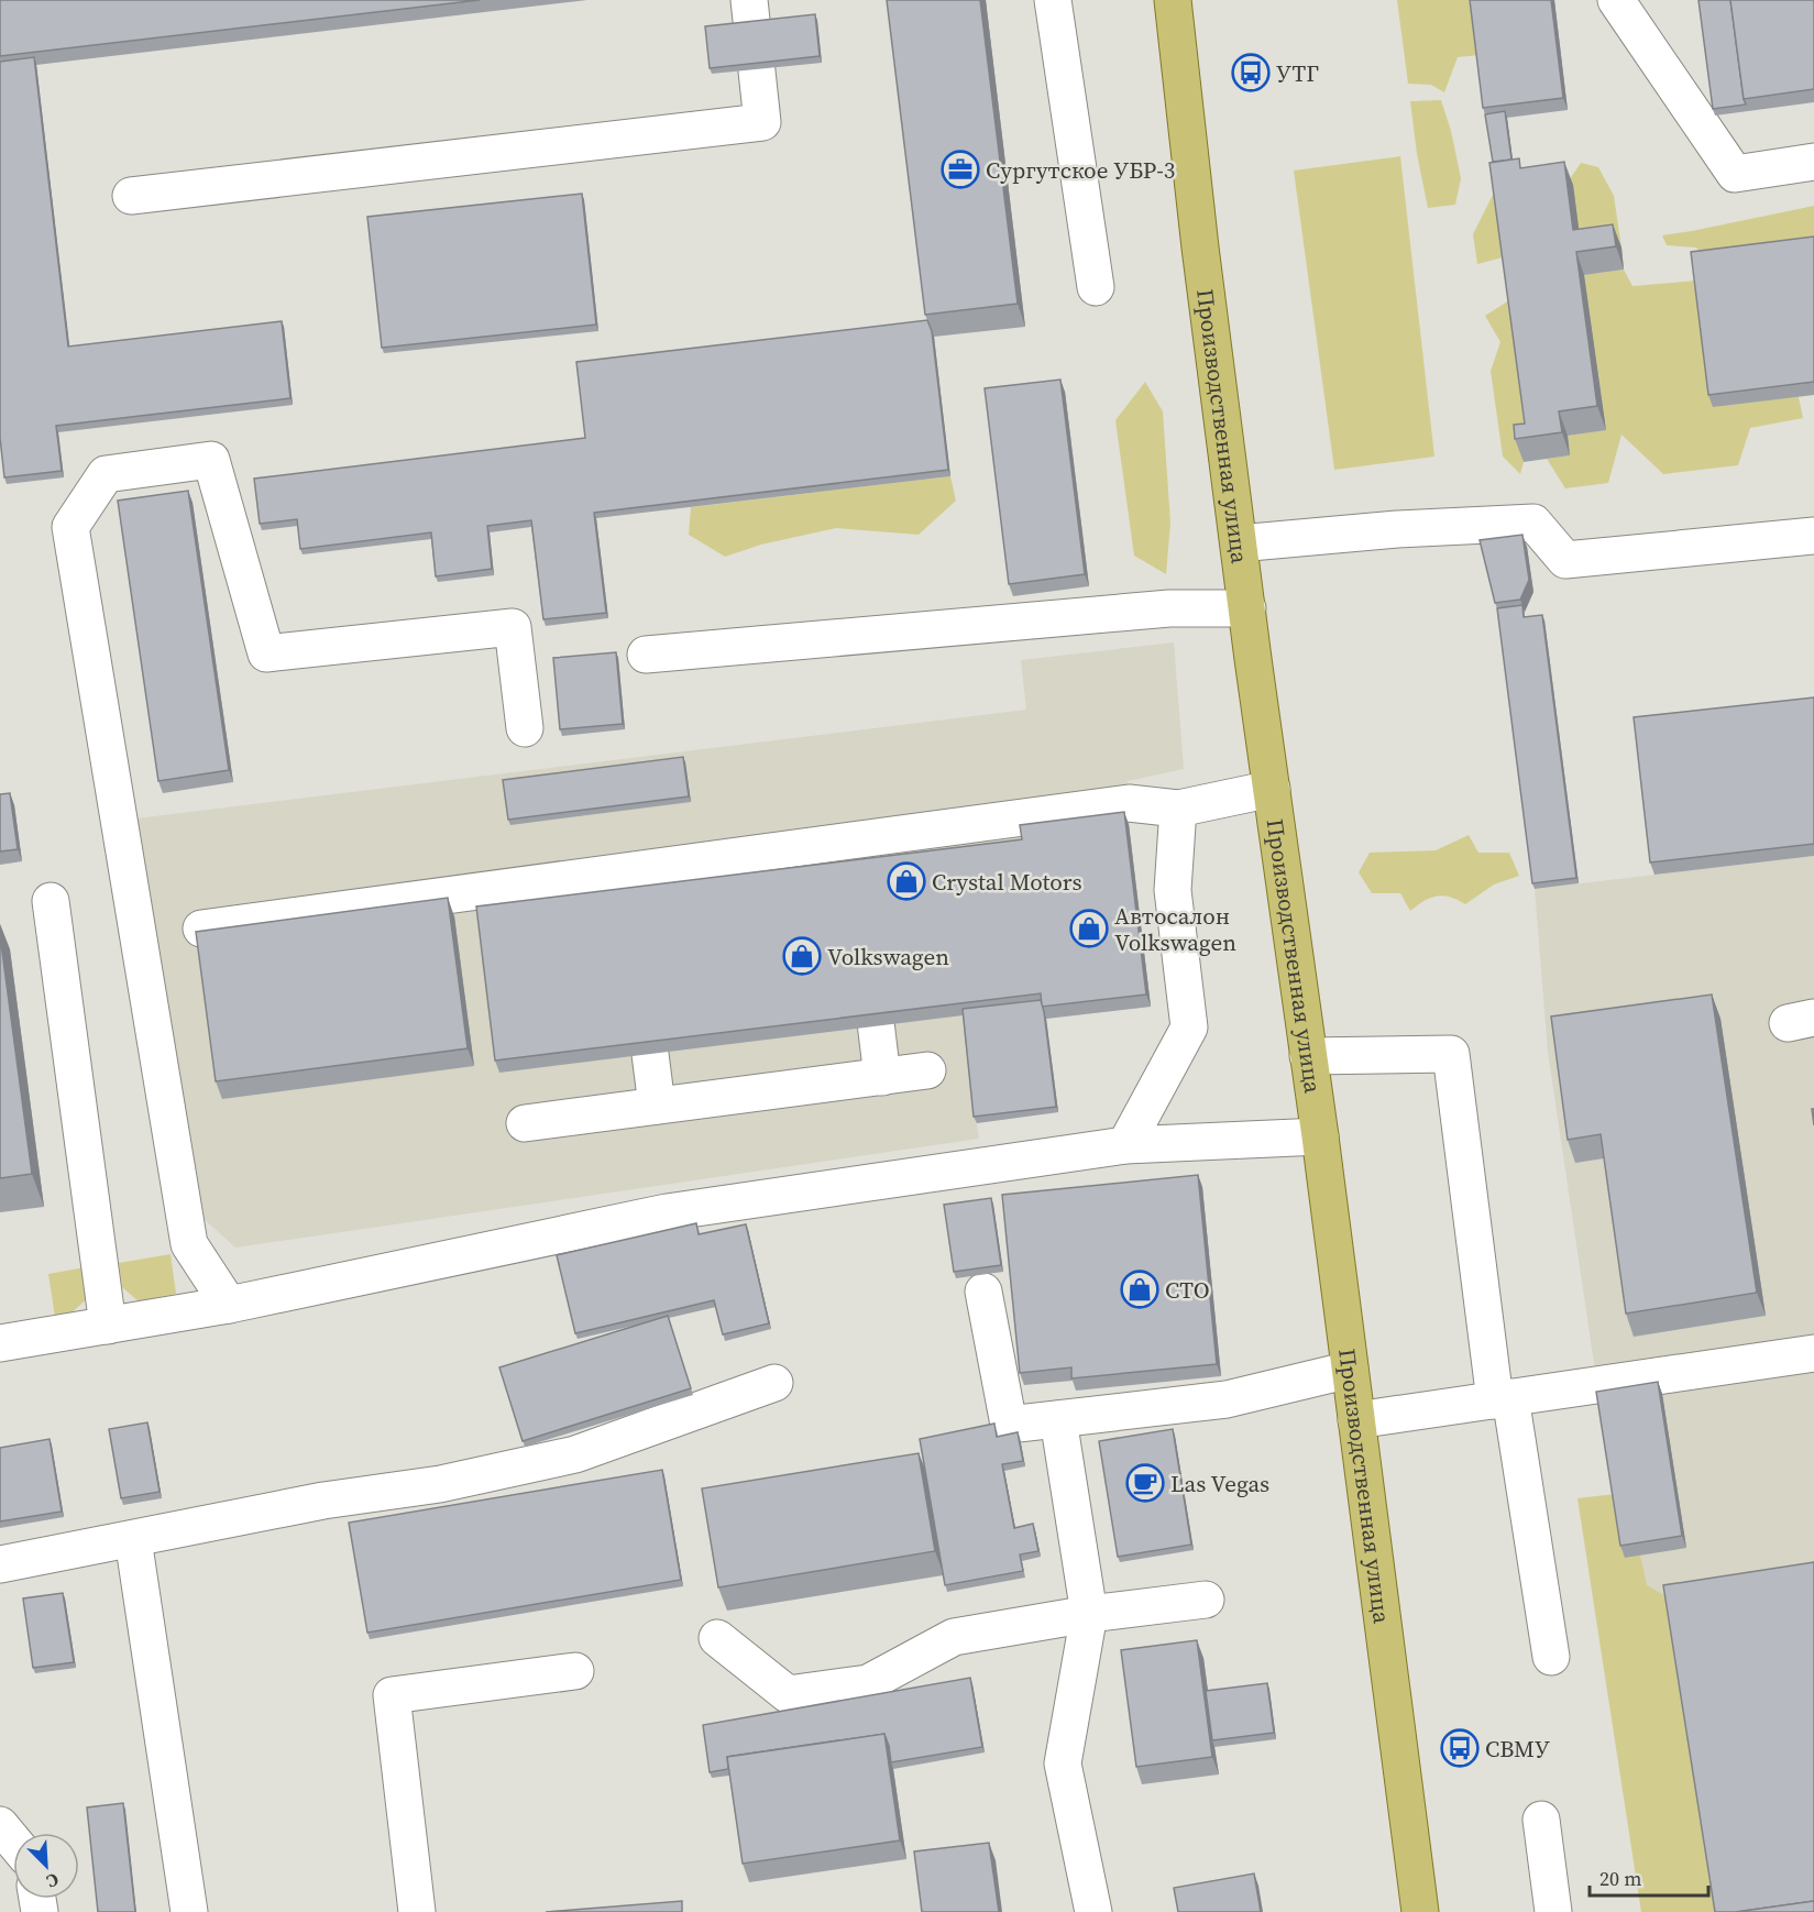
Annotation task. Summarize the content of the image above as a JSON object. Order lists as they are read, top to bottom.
{
  "streets": {
    "main road": ["Производственная улица"]
  },
  "places": {
    "bus stop": ["УТГ", "СВМУ"],
    "office": ["Сургутское УБР-3"],
    "shop": [
      "Crystal Motors",
      "Автосалон Volkswagen",
      "Volkswagen",
      "СТО"
    ],
    "cafe": ["Las Vegas"]
  },
  "scale_bar": "20 m",
  "north": "bottom right"
}
